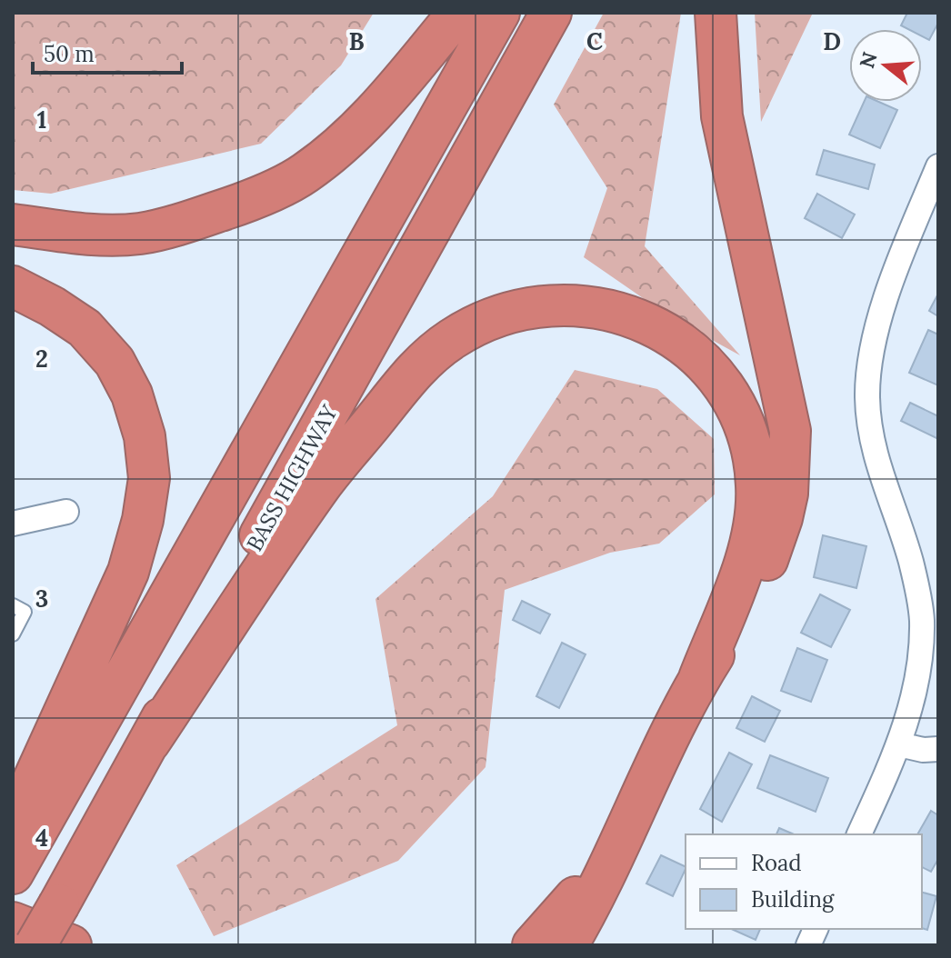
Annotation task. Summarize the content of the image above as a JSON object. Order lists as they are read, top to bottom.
{
  "streets": {
    "highway": ["BASS HIGHWAY"]
  },
  "legend": ["Road", "Building"],
  "scale_bar": "50 m",
  "north": "left",
  "grid": {
    "columns": ["B", "C", "D"],
    "rows": [
      "1",
      "2",
      "3",
      "4"
    ]
  }
}
